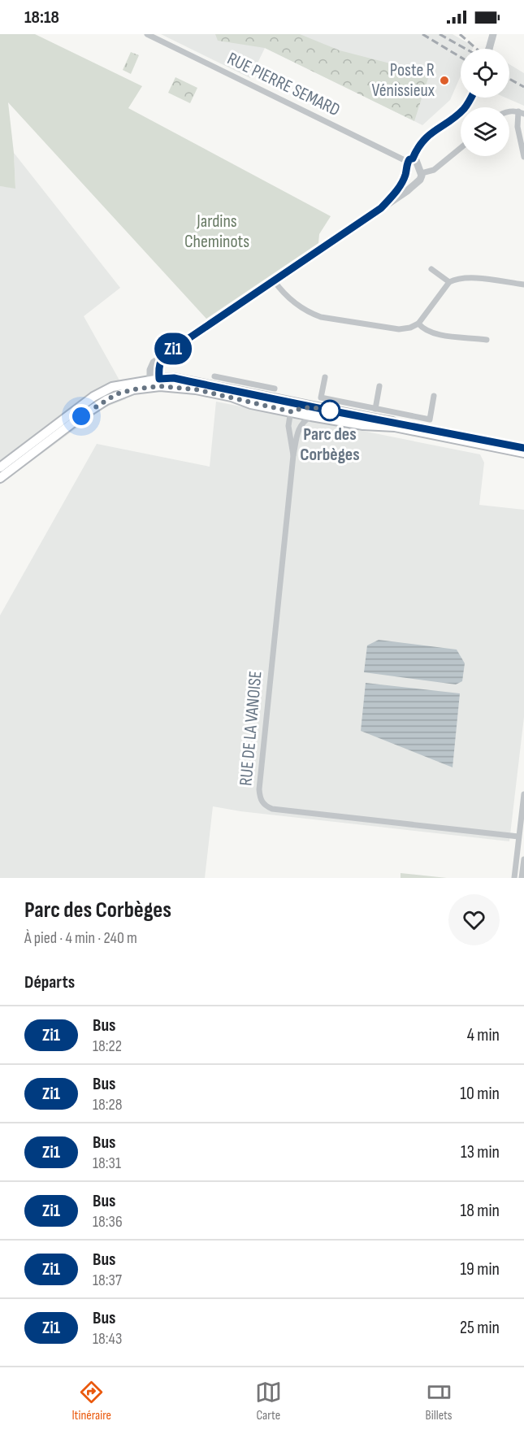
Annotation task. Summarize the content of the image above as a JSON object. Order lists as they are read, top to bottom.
{
  "streets": {
    "street": ["RUE PIERRE SEMARD", "RUE DE LA VANOISE"]
  },
  "parks": ["Jardins Cheminots"],
  "places": ["Poste R Vénissieux", "Parc des Corbèges"],
  "lines": ["bus line Zi1"],
  "page": {
    "status": "18:18",
    "on_map": "Zi1",
    "heading": [
      ["Parc des Corbèges", "À pied · 4 min · 240 m"],
      "Départs"
    ],
    "list": [
      {
        "mark": "Zi1",
        "name": "Bus",
        "note": "18:22",
        "value": "4 min"
      },
      {
        "mark": "Zi1",
        "name": "Bus",
        "note": "18:28",
        "value": "10 min"
      },
      {
        "mark": "Zi1",
        "name": "Bus",
        "note": "18:31",
        "value": "13 min"
      },
      {
        "mark": "Zi1",
        "name": "Bus",
        "note": "18:36",
        "value": "18 min"
      },
      {
        "mark": "Zi1",
        "name": "Bus",
        "note": "18:37",
        "value": "19 min"
      },
      {
        "mark": "Zi1",
        "name": "Bus",
        "note": "18:43",
        "value": "25 min"
      }
    ],
    "tabs": ["Itinéraire", "Carte", "Billets"]
  }
}
